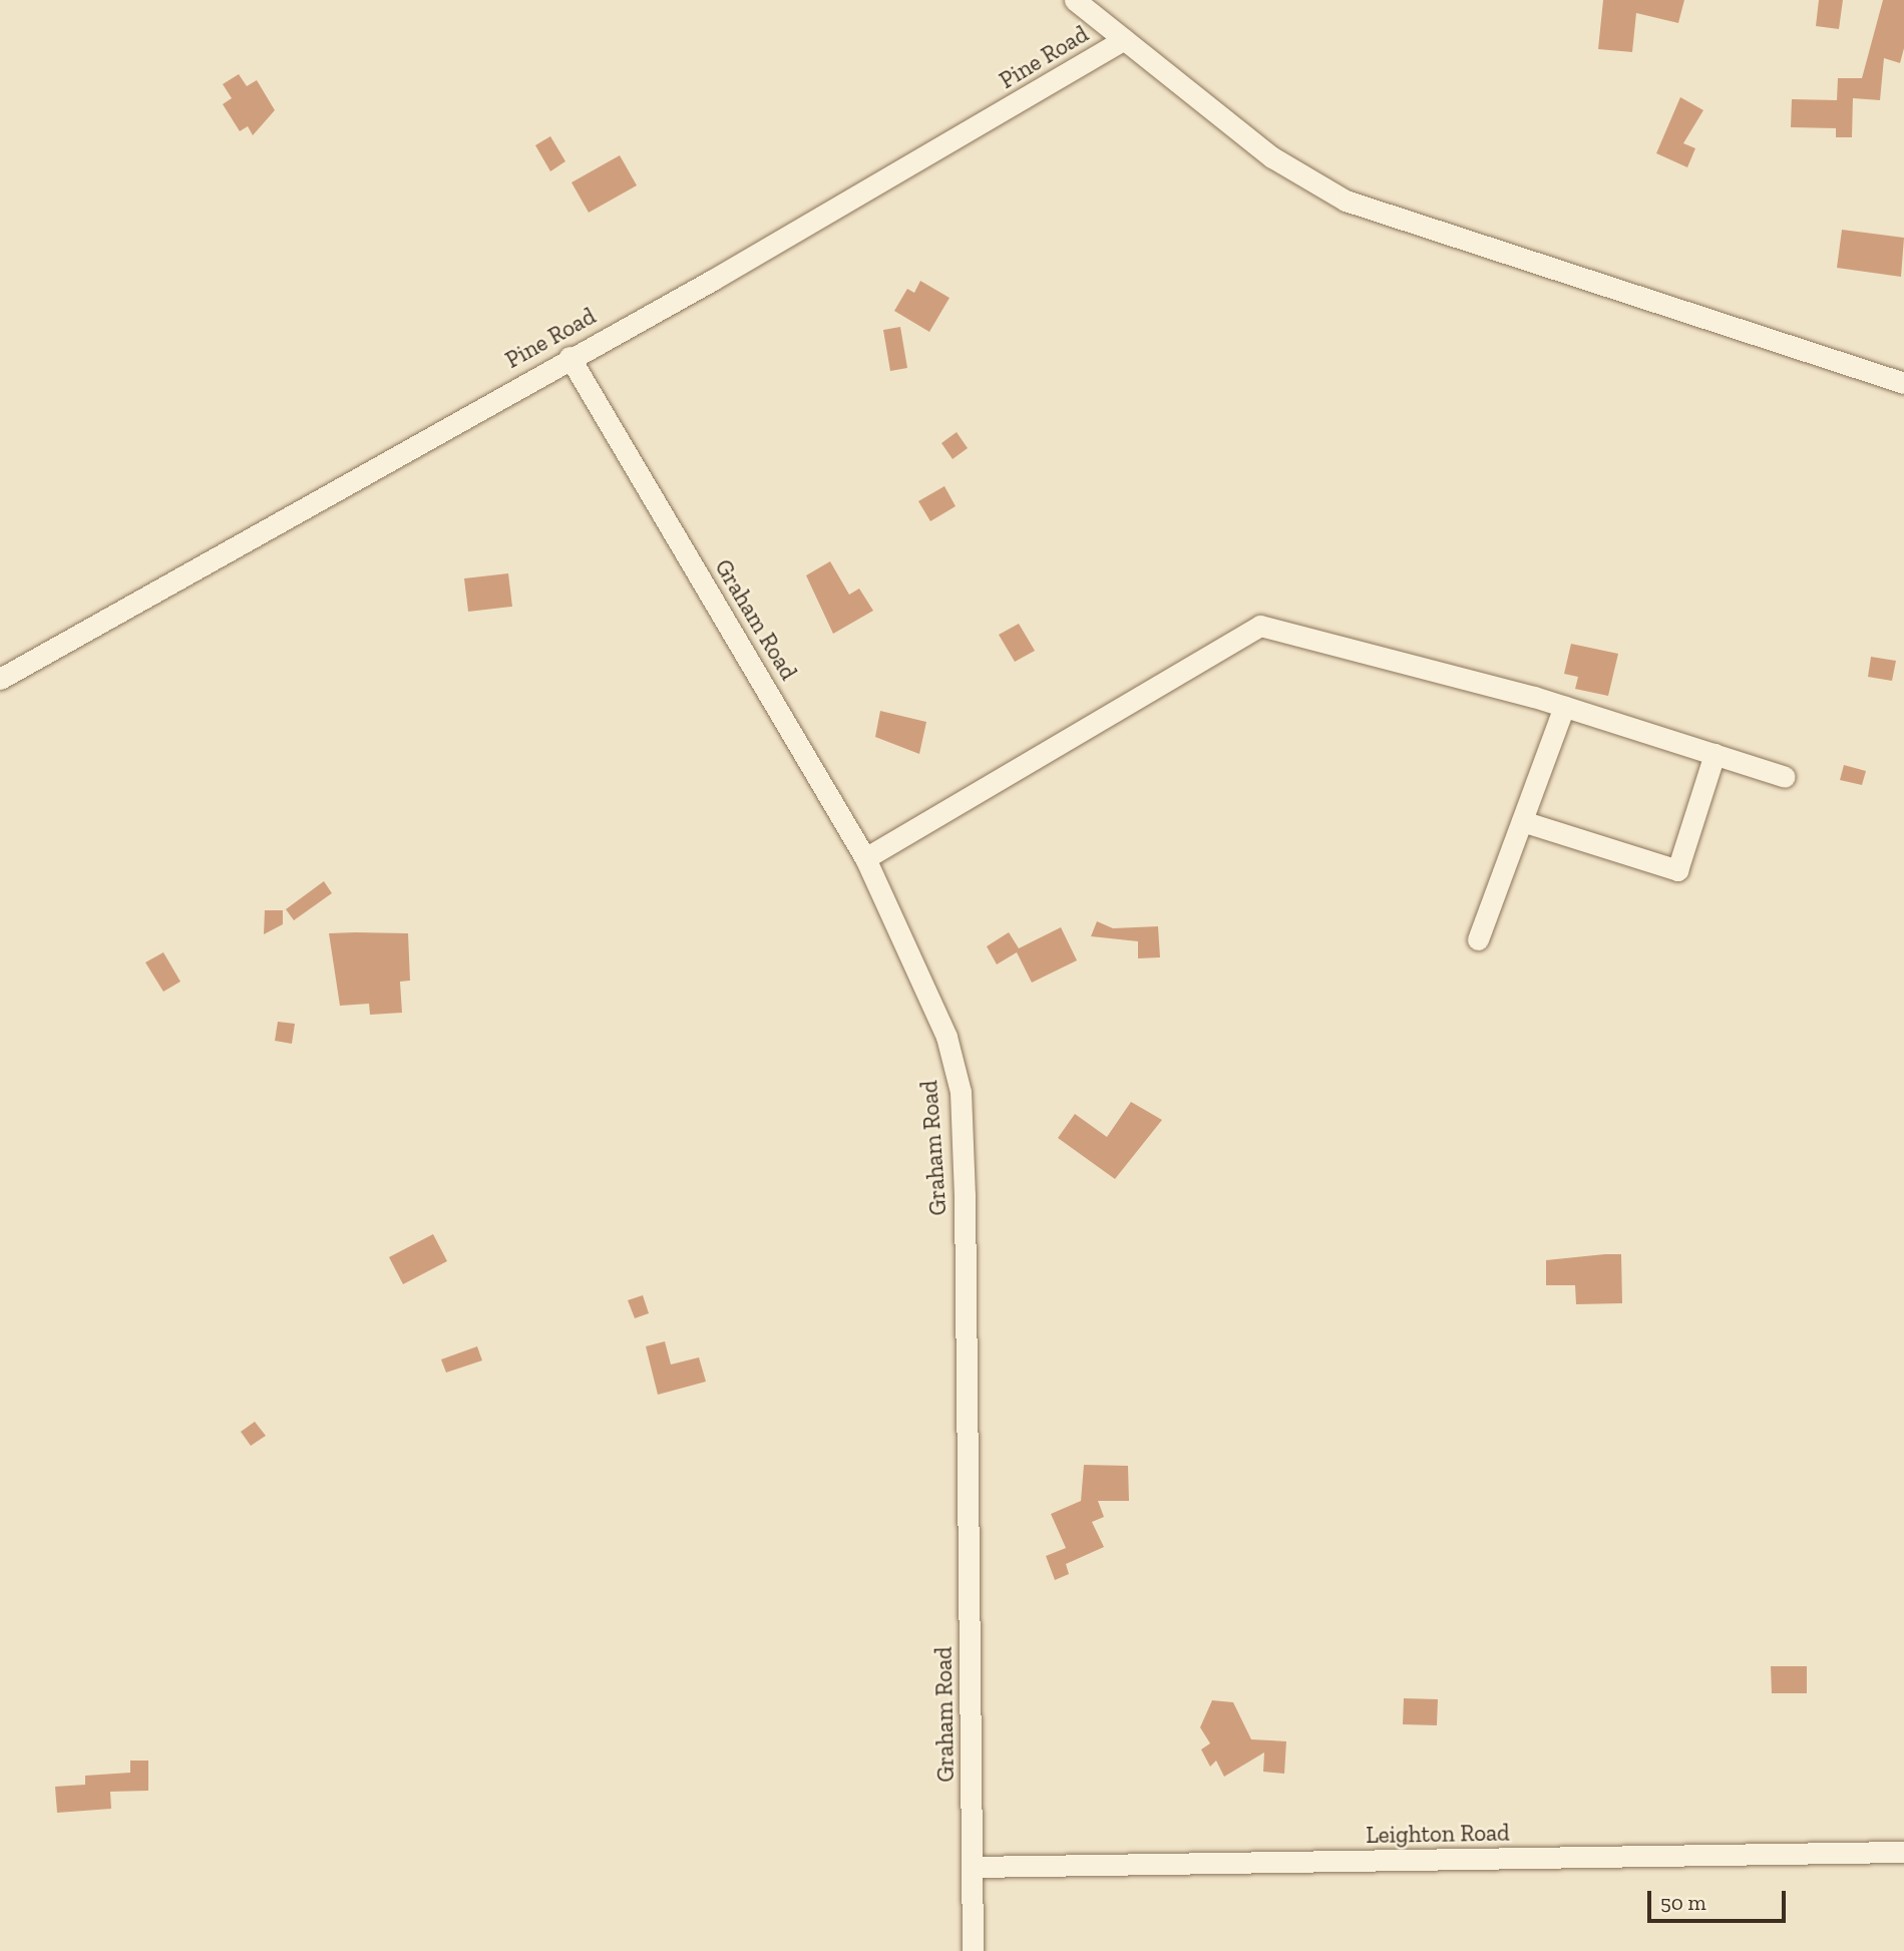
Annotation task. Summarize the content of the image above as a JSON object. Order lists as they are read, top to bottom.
{
  "streets": {
    "street": ["Pine Road", "Graham Road", "Leighton Road"]
  },
  "crossings": [
    ["Pine Road", "Graham Road"],
    ["Graham Road", "Leighton Road"]
  ],
  "scale_bar": "50 m"
}
